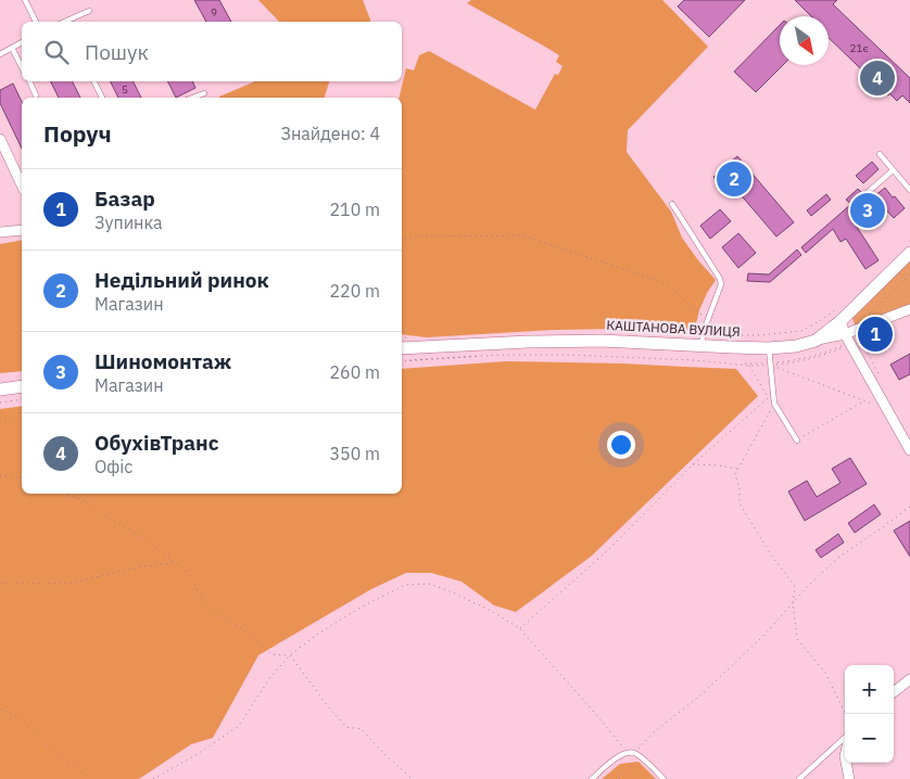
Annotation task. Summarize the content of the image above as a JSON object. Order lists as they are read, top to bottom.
{
  "streets": {
    "main road": ["КАШТАНОВА ВУЛИЦЯ"]
  },
  "house_numbers": ["9", "21є", "5"],
  "north": "bottom right",
  "page": {
    "search": "Пошук",
    "pins": [
      "4",
      "2",
      "3",
      "1"
    ],
    "heading": ["Поруч", "Знайдено: 4"],
    "list": [
      {
        "mark": "1",
        "name": "Базар",
        "note": "Зупинка",
        "value": "210 m"
      },
      {
        "mark": "2",
        "name": "Недільний ринок",
        "note": "Магазин",
        "value": "220 m"
      },
      {
        "mark": "3",
        "name": "Шиномонтаж",
        "note": "Магазин",
        "value": "260 m"
      },
      {
        "mark": "4",
        "name": "ОбухівТранс",
        "note": "Офіс",
        "value": "350 m"
      }
    ],
    "map_buttons": ["+", "−"]
  }
}
